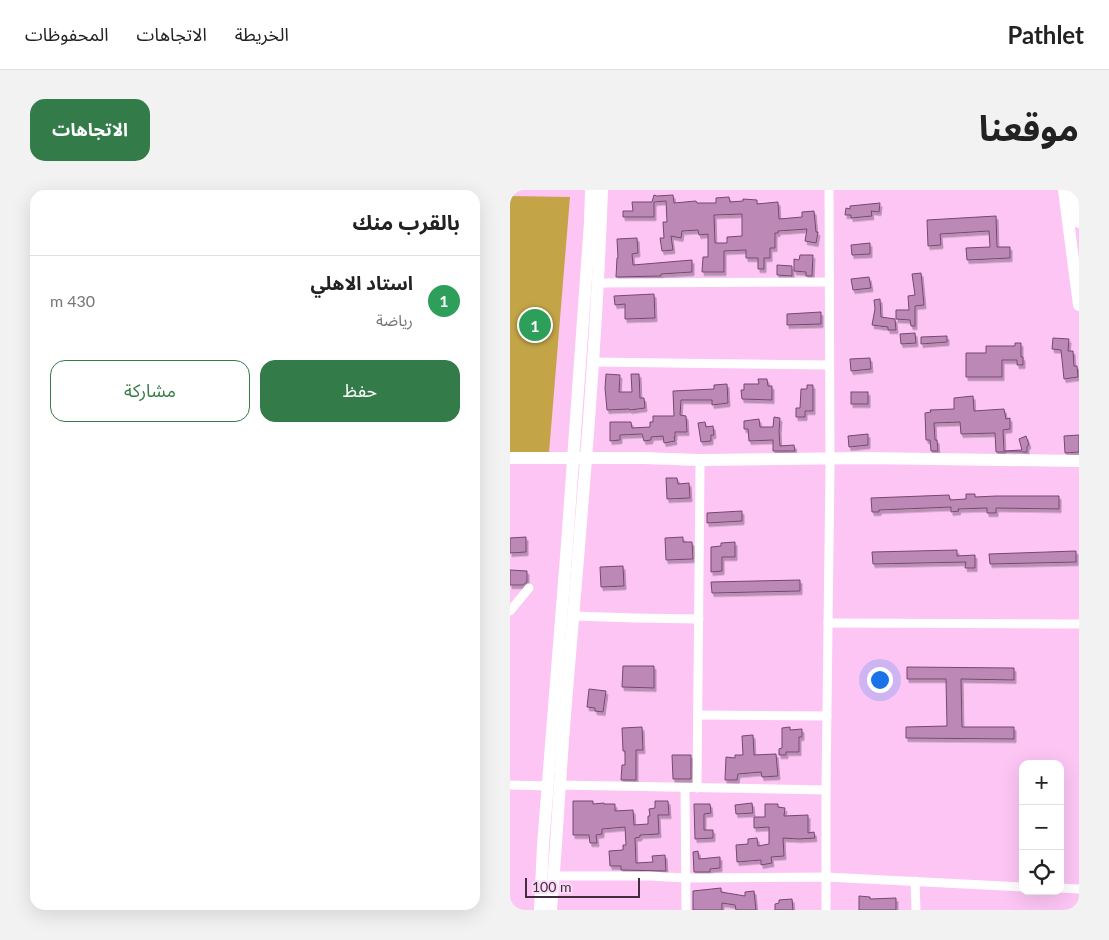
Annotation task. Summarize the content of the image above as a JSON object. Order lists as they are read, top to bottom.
{
  "scale_bar": "100 m",
  "page": {
    "header": "Pathlet",
    "nav": ["الخريطة", "الاتجاهات", "المحفوظات"],
    "title": "موقعنا",
    "buttons": [
      "الاتجاهات",
      ["حفظ", "مشاركة"]
    ],
    "heading": "بالقرب منك",
    "list": [
      {
        "mark": "1",
        "name": "استاد الاهلي",
        "note": "رياضة",
        "value": "430 m"
      }
    ],
    "pins": "1",
    "map_buttons": ["+", "−"],
    "scale": "100 m"
  }
}
